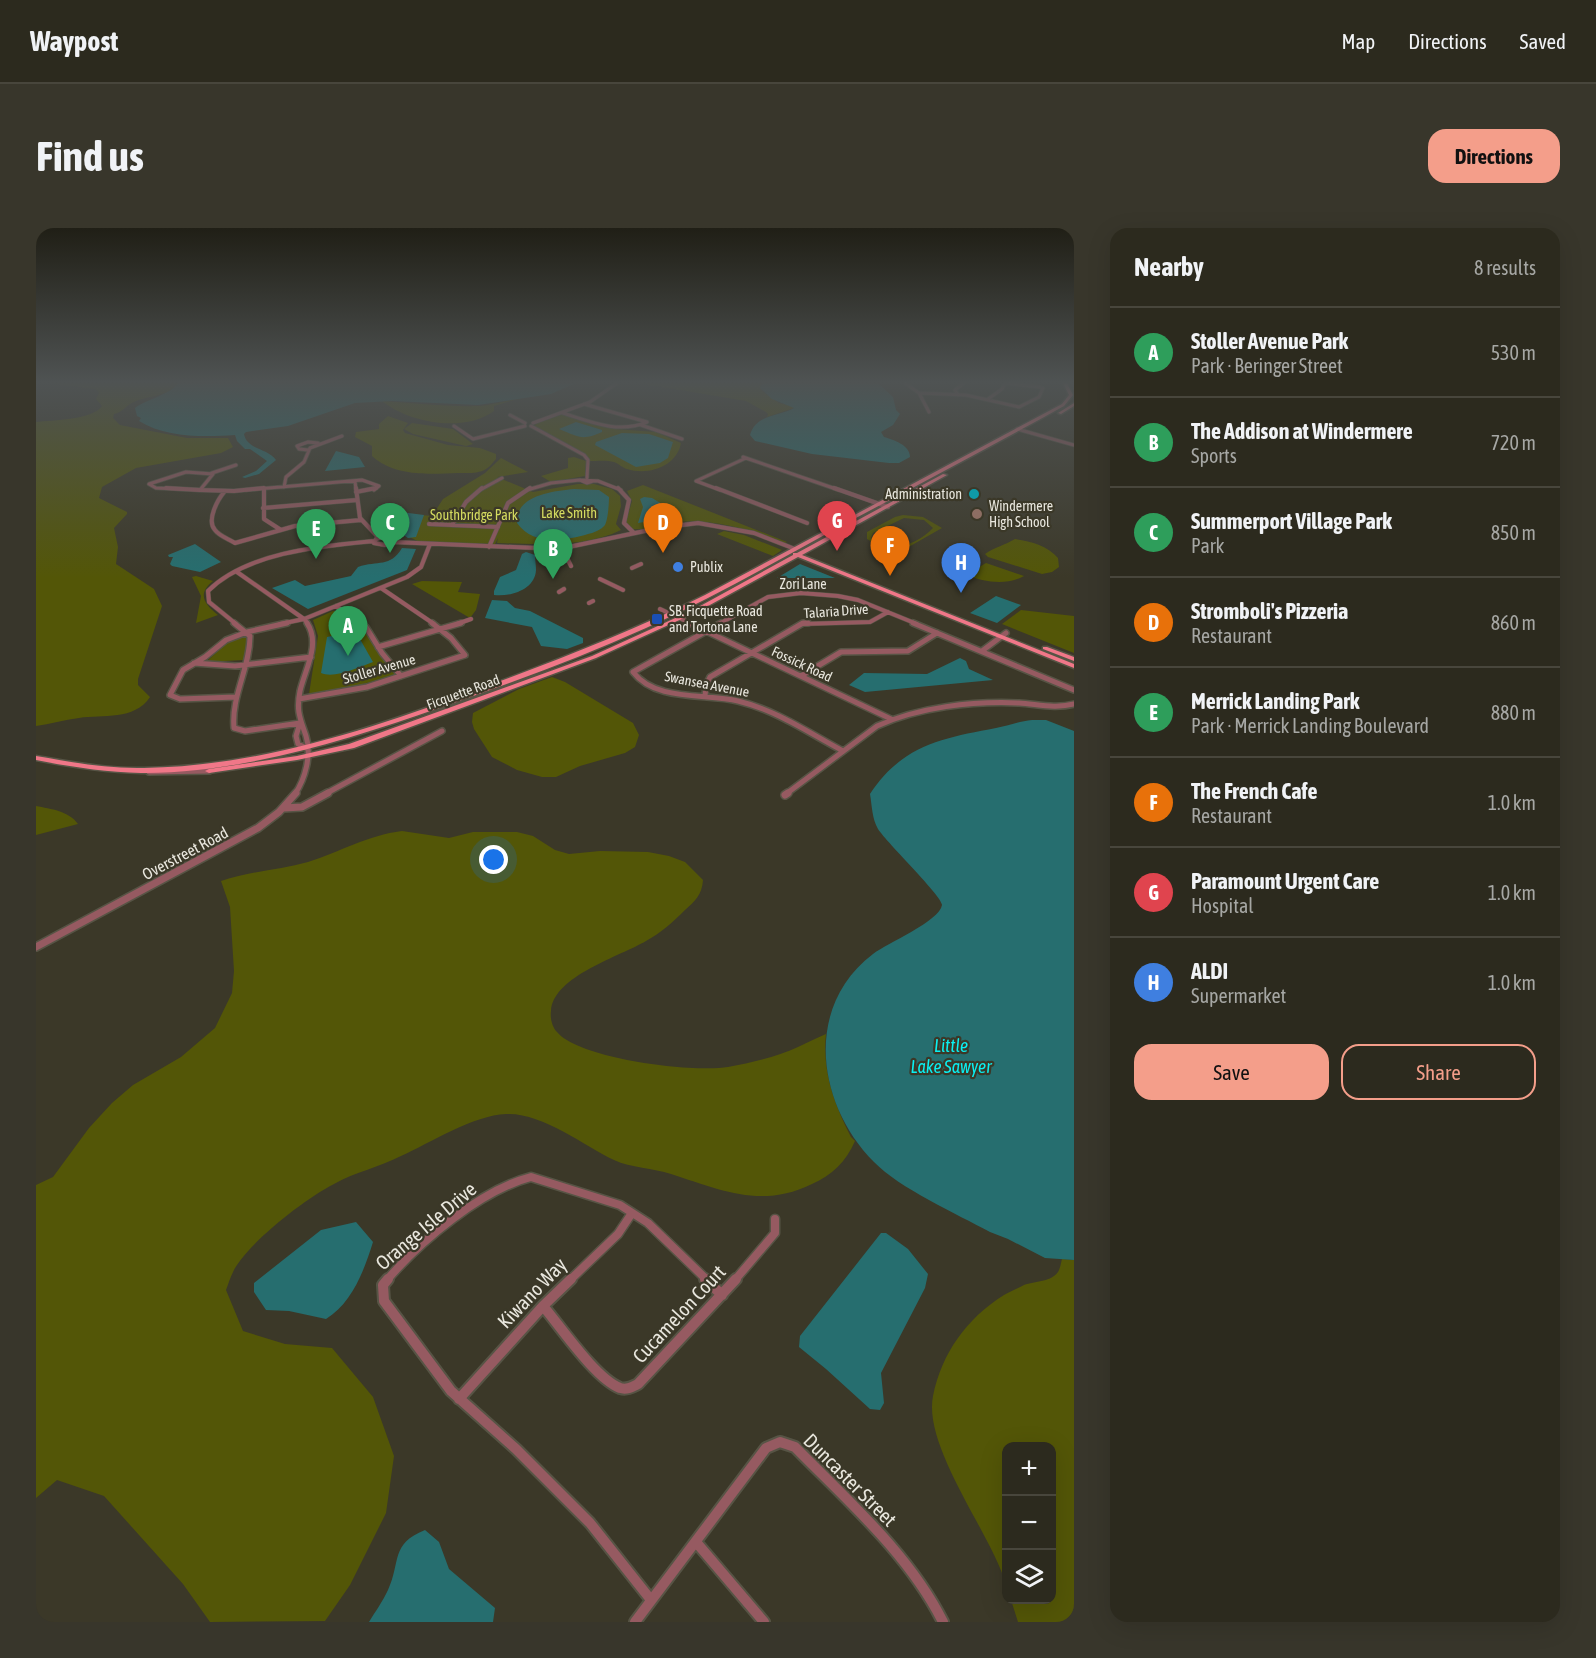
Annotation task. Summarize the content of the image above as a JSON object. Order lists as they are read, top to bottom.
{
  "streets": {
    "main road": ["Ficquette Road"],
    "street": [
      "Zori Lane",
      "Talaria Drive",
      "Fossick Road",
      "Stoller Avenue",
      "Swansea Avenue",
      "Overstreet Road",
      "Orange Isle Drive",
      "Kiwano Way",
      "Cucamelon Court",
      "Duncaster Street"
    ]
  },
  "crossings": [
    ["Zori Lane", "Talaria Drive"],
    ["Zori Lane", "Fossick Road"],
    ["Zori Lane", "Swansea Avenue"],
    ["Talaria Drive", "Fossick Road"],
    ["Talaria Drive", "Swansea Avenue"],
    ["Fossick Road", "Ficquette Road"],
    ["Ficquette Road", "Overstreet Road"],
    ["Orange Isle Drive", "Kiwano Way"],
    ["Orange Isle Drive", "Cucamelon Court"],
    ["Orange Isle Drive", "Duncaster Street"],
    ["Kiwano Way", "Cucamelon Court"]
  ],
  "water": ["Little Lake Sawyer"],
  "parks": ["Lake Smith", "Southbridge Park"],
  "places": {
    "other": ["Administration", "Windermere High School", "Publix"],
    "transit": ["SB. Ficquette Road and Tortona Lane"]
  },
  "page": {
    "header": "Waypost",
    "nav": ["Map", "Directions", "Saved"],
    "buttons": [
      "Directions",
      ["Save", "Share"]
    ],
    "title": "Find us",
    "heading": ["Nearby", "8 results"],
    "list": [
      {
        "mark": "A",
        "name": "Stoller Avenue Park",
        "note": "Park · Beringer Street",
        "value": "530 m"
      },
      {
        "mark": "B",
        "name": "The Addison at Windermere",
        "note": "Sports",
        "value": "720 m"
      },
      {
        "mark": "C",
        "name": "Summerport Village Park",
        "note": "Park",
        "value": "850 m"
      },
      {
        "mark": "D",
        "name": "Stromboli's Pizzeria",
        "note": "Restaurant",
        "value": "860 m"
      },
      {
        "mark": "E",
        "name": "Merrick Landing Park",
        "note": "Park · Merrick Landing Boulevard",
        "value": "880 m"
      },
      {
        "mark": "F",
        "name": "The French Cafe",
        "note": "Restaurant",
        "value": "1.0 km"
      },
      {
        "mark": "G",
        "name": "Paramount Urgent Care",
        "note": "Hospital",
        "value": "1.0 km"
      },
      {
        "mark": "H",
        "name": "ALDI",
        "note": "Supermarket",
        "value": "1.0 km"
      }
    ],
    "pins": [
      "G",
      "C",
      "D",
      "E",
      "F",
      "B",
      "H",
      "A"
    ],
    "map_buttons": ["+", "−"]
  }
}
